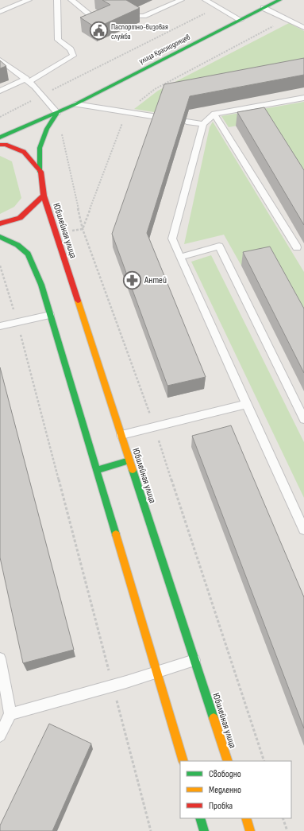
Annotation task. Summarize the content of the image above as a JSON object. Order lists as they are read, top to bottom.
{
  "streets": {
    "street": ["улица Краснодонцев", "Юбилейная улица"]
  },
  "places": {
    "public building": ["Паспортно-визовая служба"],
    "pharmacy": ["Антей"]
  },
  "legend": ["Свободно", "Медленно", "Пробка"]
}
